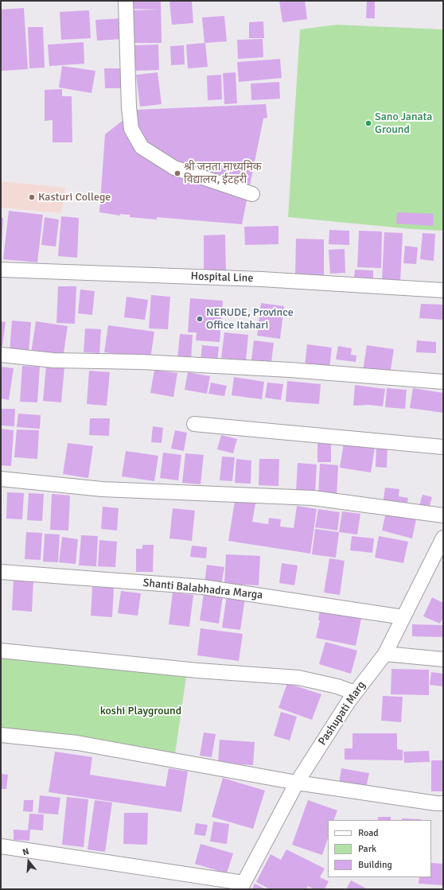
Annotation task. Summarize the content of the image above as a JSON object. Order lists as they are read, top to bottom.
{
  "streets": {
    "street": ["Hospital Line", "Shanti Balabhadra Marga", "Pashupati Marg"]
  },
  "crossings": [
    ["Shanti Balabhadra Marga", "Pashupati Marg"]
  ],
  "parks": ["koshi Playground"],
  "places": [
    "Sano Janata Ground",
    "श्री जनता माध्यमिक विद्यालय, ईटहरी",
    "Kasturi College",
    "NERUDE, Province Office Itahari"
  ],
  "legend": ["Road", "Park", "Building"],
  "north": "top"
}
